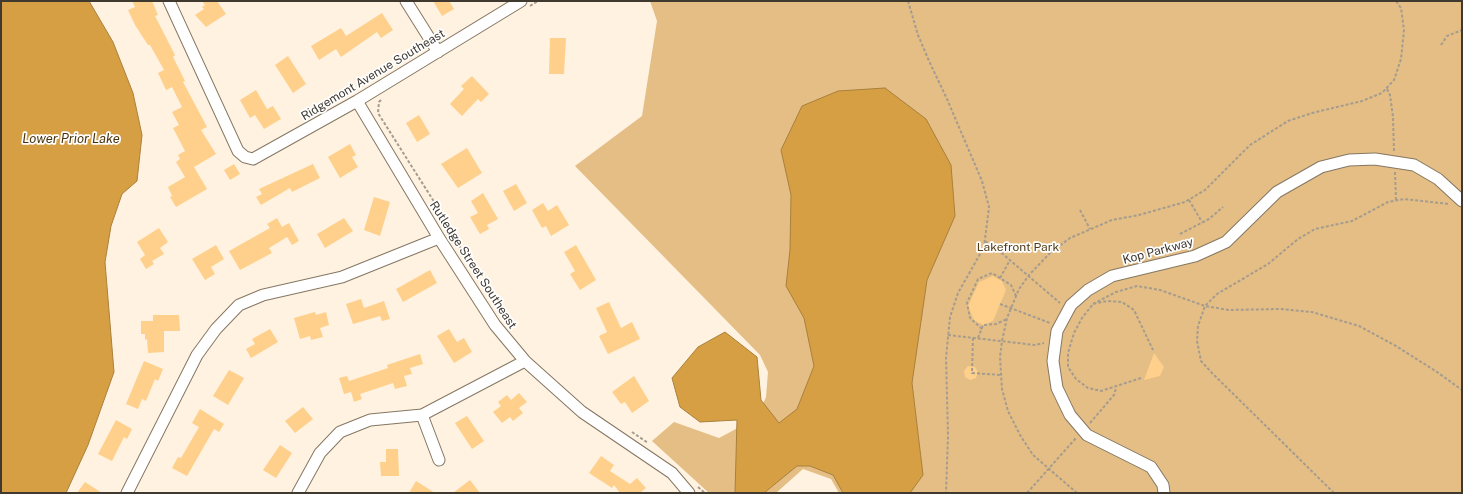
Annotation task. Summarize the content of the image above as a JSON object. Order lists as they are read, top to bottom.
{
  "streets": {
    "street": ["Ridgemont Avenue Southeast", "Kop Parkway", "Rutledge Street Southeast"]
  },
  "crossings": [
    ["Ridgemont Avenue Southeast", "Rutledge Street Southeast"]
  ],
  "water": ["Lower Prior Lake"],
  "parks": ["Lakefront Park"]
}
